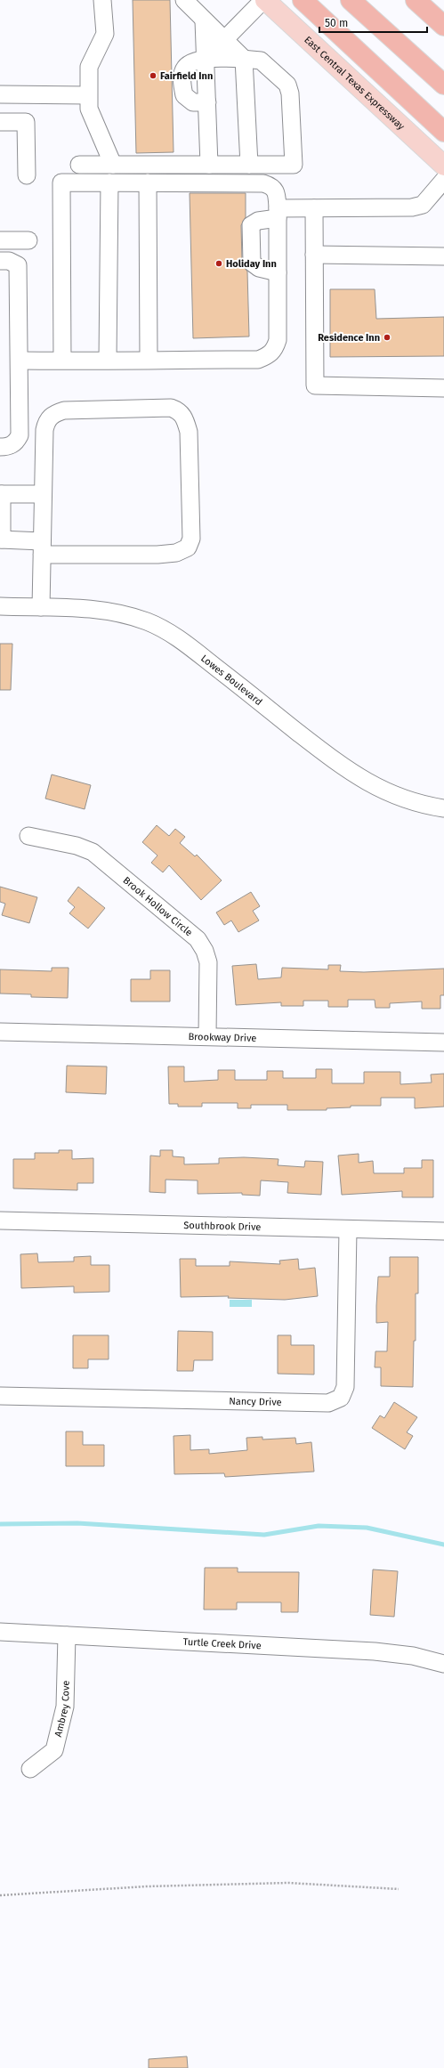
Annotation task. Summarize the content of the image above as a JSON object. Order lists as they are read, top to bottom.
{
  "streets": {
    "main road": ["East Central Texas Expressway"],
    "street": [
      "Lowes Boulevard",
      "Brook Hollow Circle",
      "Brookway Drive",
      "Southbrook Drive",
      "Nancy Drive",
      "Turtle Creek Drive",
      "Ambrey Cove"
    ]
  },
  "crossings": [
    ["Brook Hollow Circle", "Brookway Drive"],
    ["Southbrook Drive", "Nancy Drive"],
    ["Turtle Creek Drive", "Ambrey Cove"]
  ],
  "places": ["Fairfield Inn", "Holiday Inn", "Residence Inn"],
  "scale_bar": "50 m"
}
